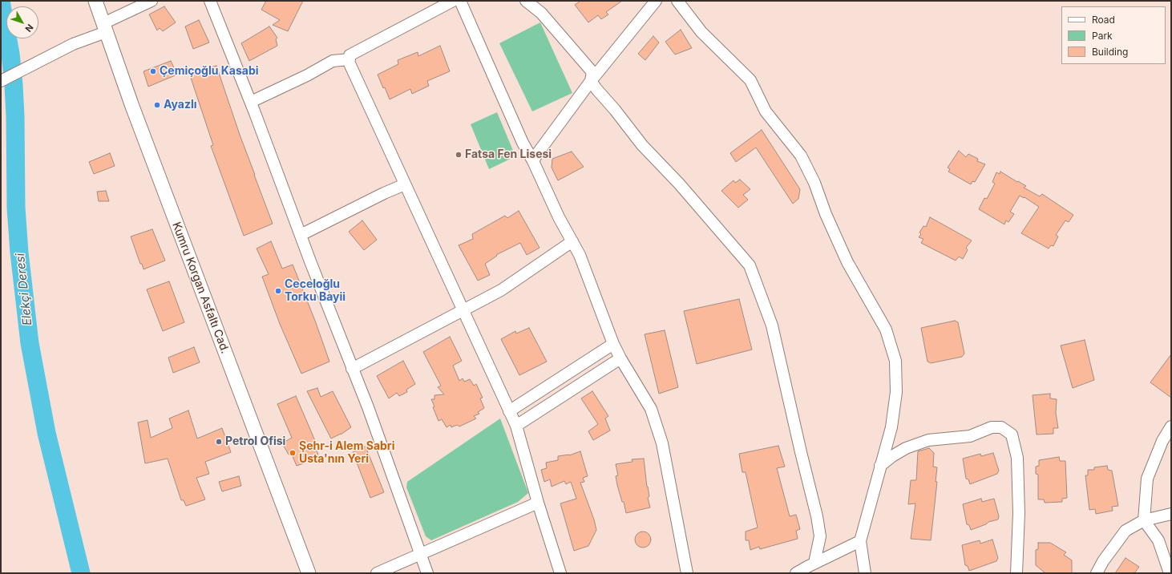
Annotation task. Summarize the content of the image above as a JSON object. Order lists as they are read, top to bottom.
{
  "streets": {
    "main road": ["Kumru Korgan Asfaltı Cad."]
  },
  "water": ["Elekçi Deresi"],
  "places": [
    "Çemiçoğlu Kasabi",
    "Ayazlı",
    "Fatsa Fen Lisesi",
    "Ceceloğlu Torku Bayii",
    "Petrol Ofisi",
    "Şehr-i Alem Sabri Usta'nın Yeri"
  ],
  "legend": ["Road", "Park", "Building"],
  "north": "bottom right"
}
